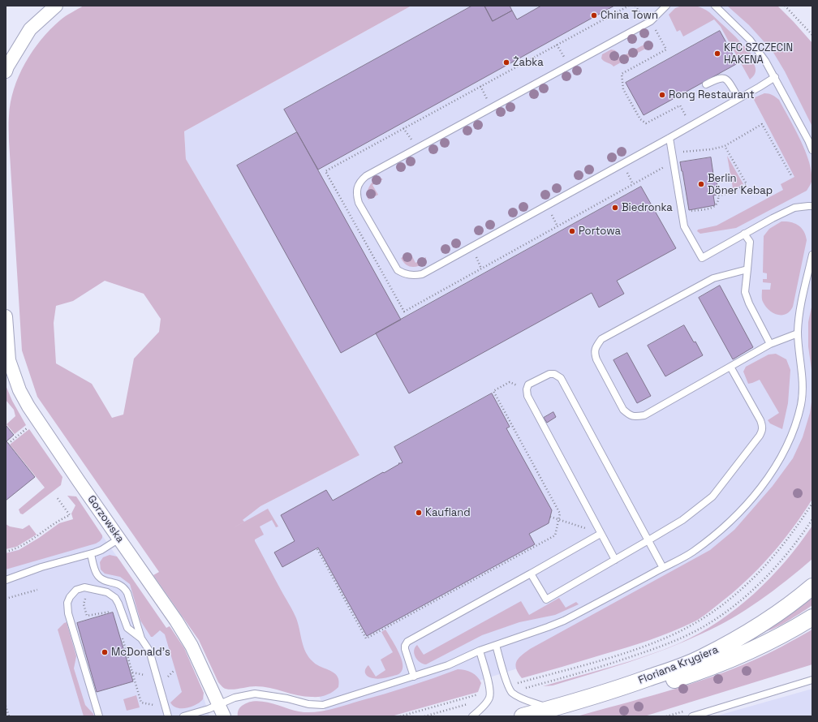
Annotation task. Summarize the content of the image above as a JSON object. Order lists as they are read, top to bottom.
{
  "streets": {
    "street": ["Gorzowska", "Floriana Krygiera"]
  },
  "places": [
    "China Town",
    "KFC SZCZECIN HAKENA",
    "Żabka",
    "Rong Restaurant",
    "Berlin Döner Kebap",
    "Biedronka",
    "Portowa",
    "Kaufland",
    "McDonald's"
  ]
}
